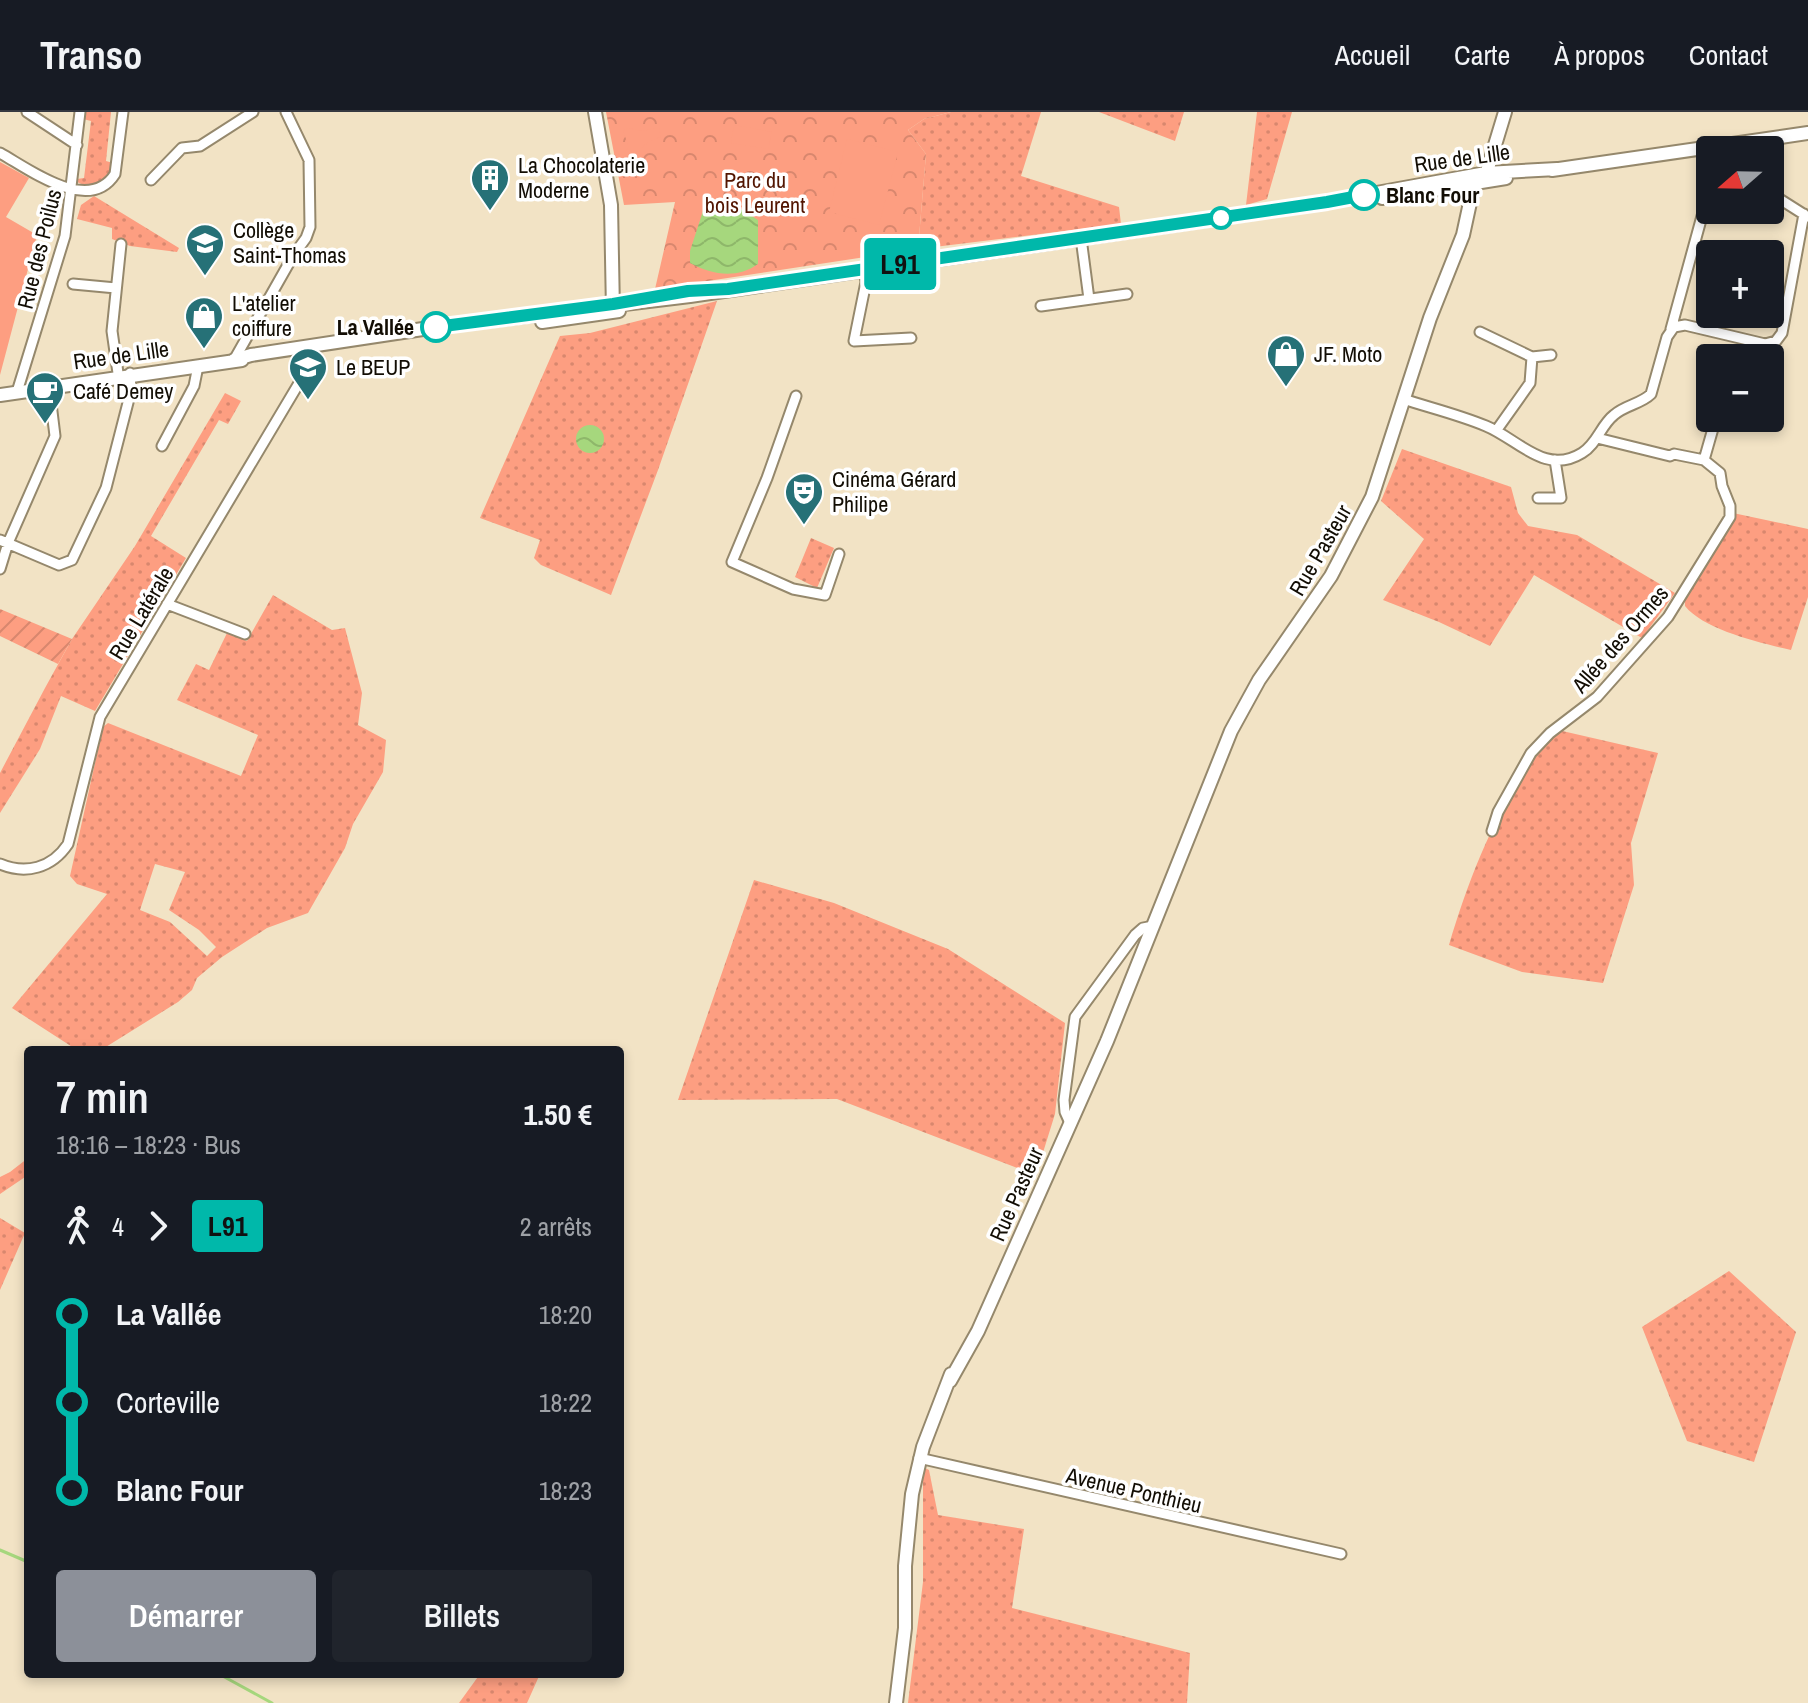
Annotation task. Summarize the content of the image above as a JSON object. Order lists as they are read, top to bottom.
{
  "streets": {
    "main road": ["Rue de Lille", "Rue Pasteur"],
    "street": [
      "Rue des Poilus",
      "Rue Latérale",
      "Allée des Ormes",
      "Avenue Ponthieu"
    ]
  },
  "crossings": [
    ["Rue de Lille", "Rue des Poilus"],
    ["Rue de Lille", "Rue Pasteur"],
    ["Rue de Lille", "Rue Latérale"],
    ["Rue Pasteur", "Avenue Ponthieu"]
  ],
  "parks": ["Parc du bois Leurent"],
  "places": {
    "other": ["Blanc Four", "La Vallée"],
    "building": ["La Chocolaterie Moderne"],
    "school or university": ["Collège Saint-Thomas", "Le BEUP"],
    "shop": ["L'atelier coiffure", "JF. Moto"],
    "cafe": ["Café Demey"],
    "theatre": ["Cinéma Gérard Philipe"]
  },
  "lines": ["bus line L91"],
  "north": "left",
  "page": {
    "header": "Transo",
    "nav": [
      "Accueil",
      "Carte",
      "À propos",
      "Contact"
    ],
    "on_map": "L91",
    "map_buttons": ["+", "−"],
    "heading": ["7 min", "18:16 – 18:23 · Bus", "1.50 €"],
    "legs": ["4", "L91", "2 arrêts"],
    "list": [
      {
        "name": "La Vallée",
        "value": "18:20"
      },
      {
        "name": "Corteville",
        "value": "18:22"
      },
      {
        "name": "Blanc Four",
        "value": "18:23"
      }
    ],
    "buttons": ["Démarrer", "Billets"]
  }
}
